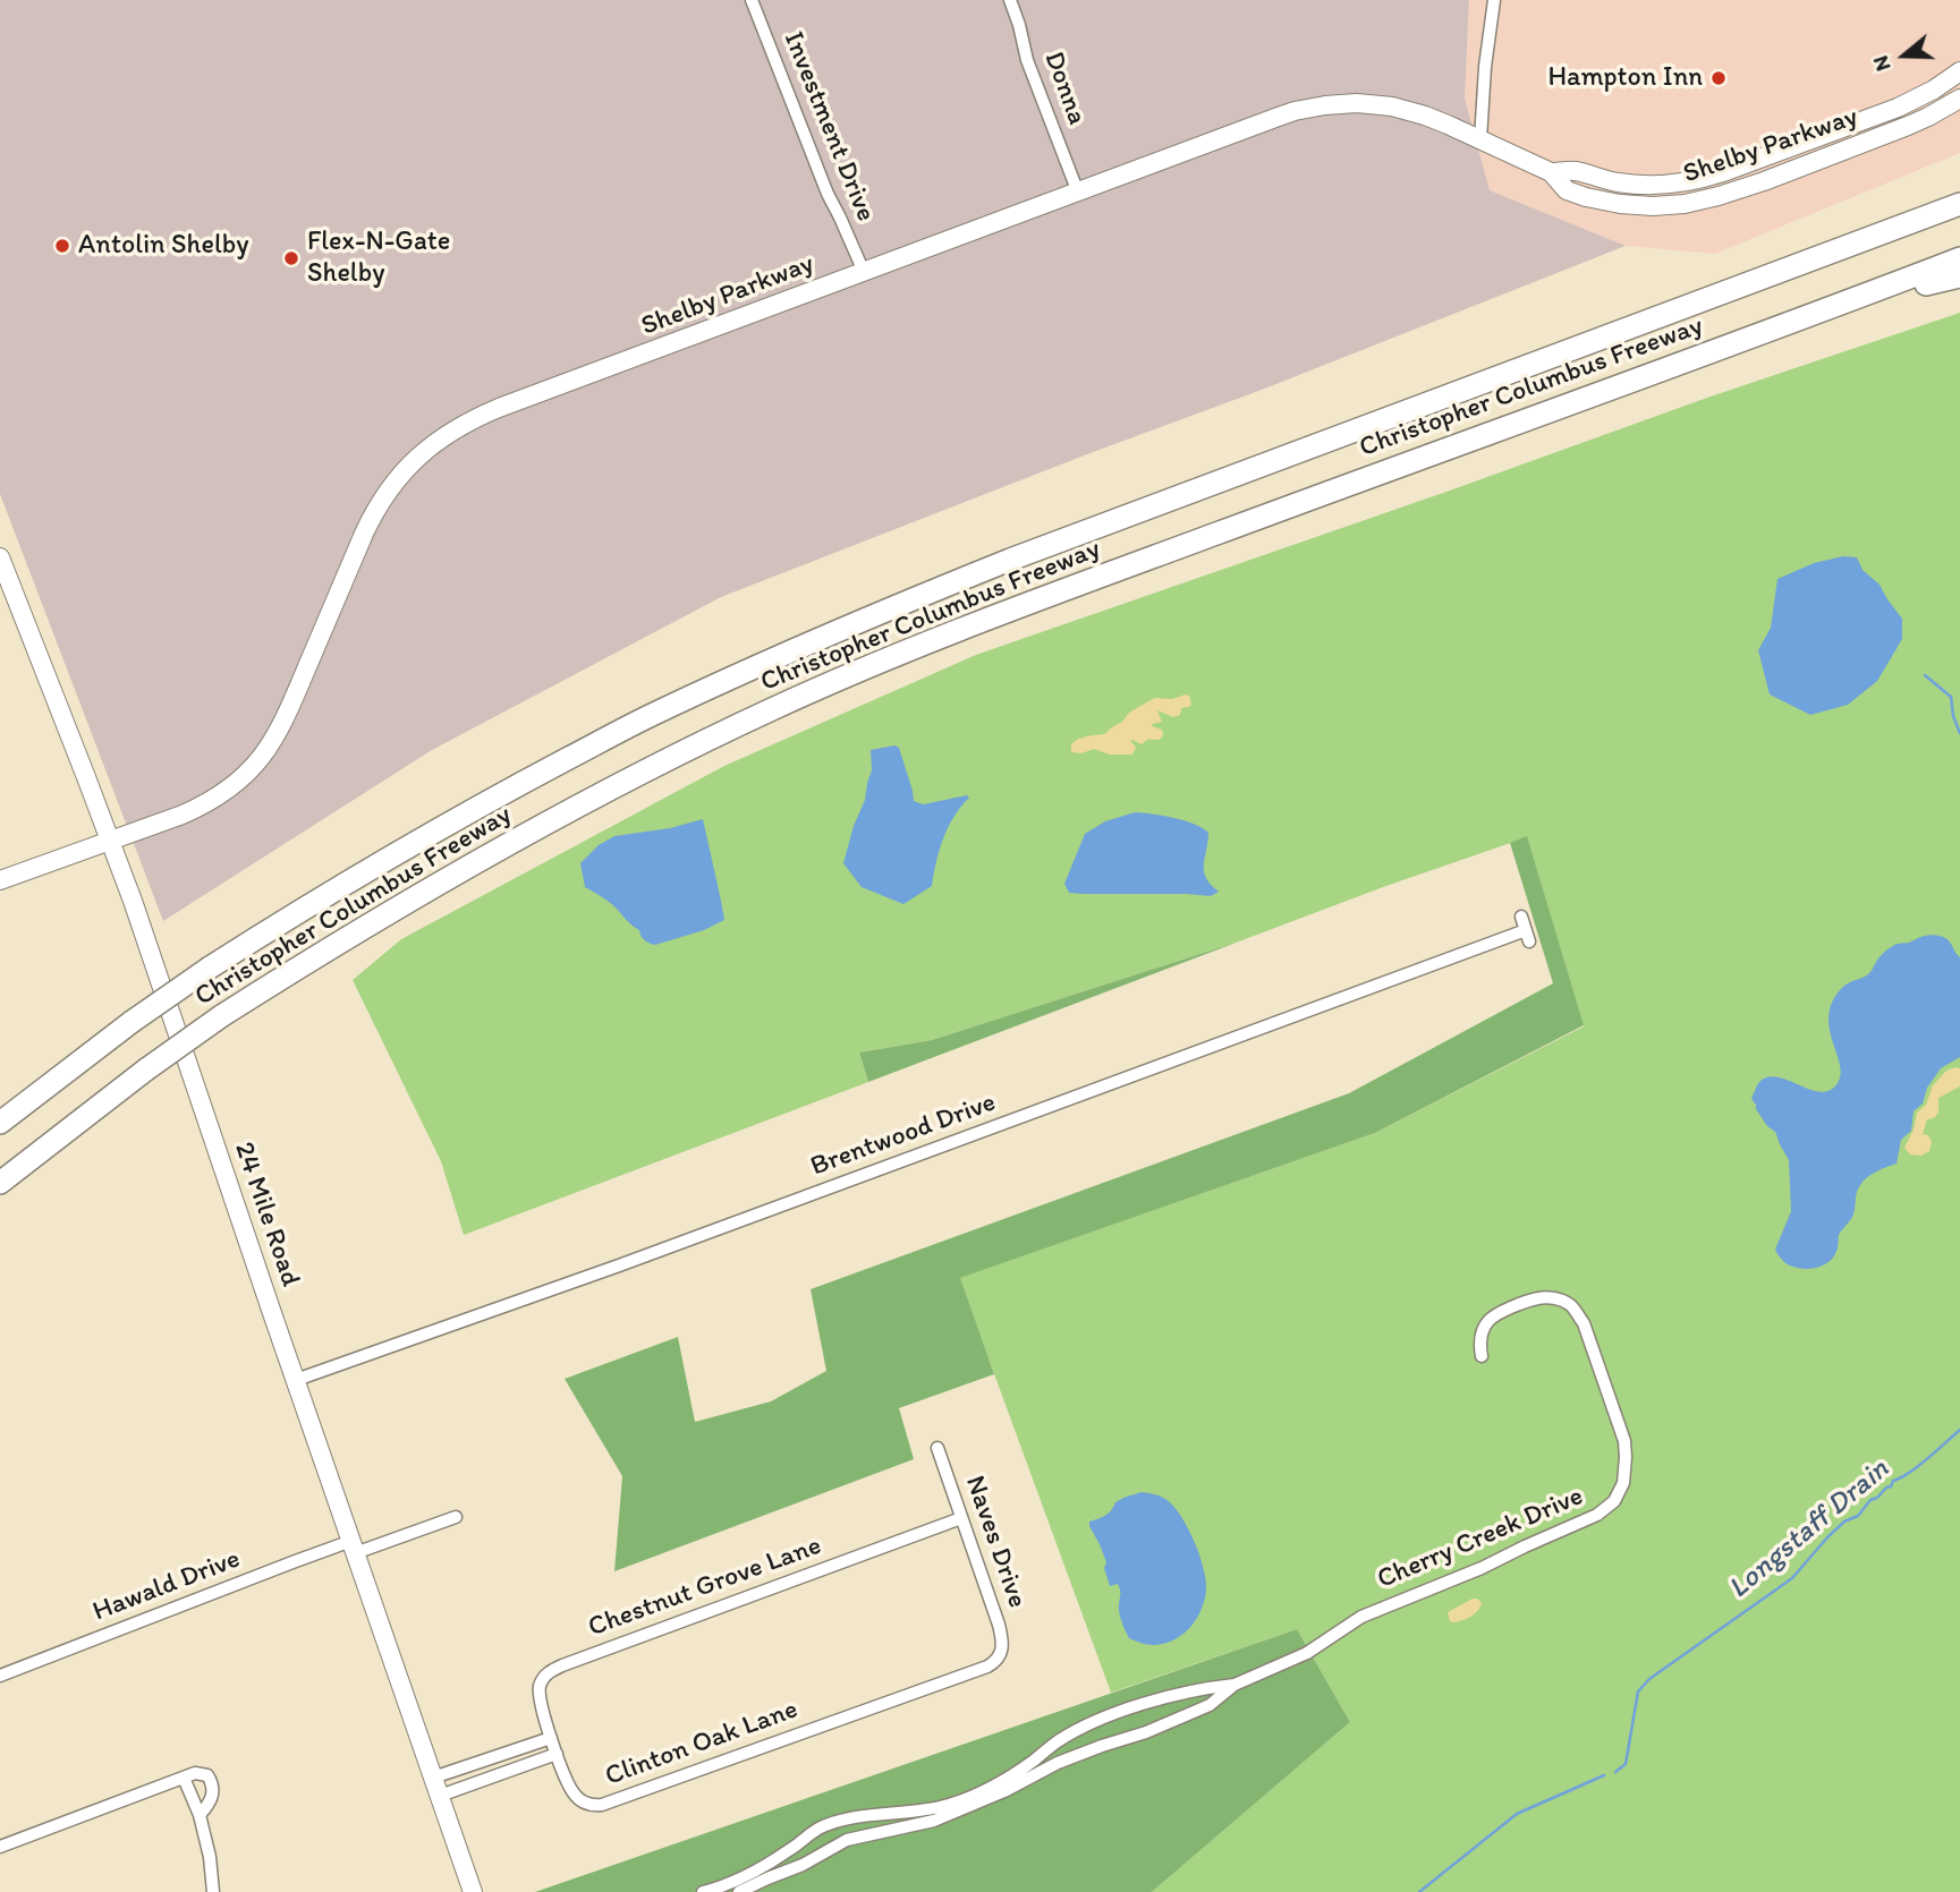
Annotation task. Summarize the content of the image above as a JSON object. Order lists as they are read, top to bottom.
{
  "streets": {
    "highway": ["Christopher Columbus Freeway"],
    "street": [
      "Donna",
      "Investment Drive",
      "Shelby Parkway",
      "Brentwood Drive",
      "24 Mile Road",
      "Cherry Creek Drive",
      "Naves Drive",
      "Hawald Drive",
      "Chestnut Grove Lane",
      "Clinton Oak Lane"
    ]
  },
  "crossings": [
    ["Donna", "Shelby Parkway"],
    ["Investment Drive", "Shelby Parkway"],
    ["Shelby Parkway", "24 Mile Road"],
    ["Brentwood Drive", "24 Mile Road"],
    ["24 Mile Road", "Hawald Drive"],
    ["Naves Drive", "Chestnut Grove Lane"],
    ["Naves Drive", "Clinton Oak Lane"],
    ["Chestnut Grove Lane", "Clinton Oak Lane"]
  ],
  "water": ["Longstaff Drain"],
  "places": ["Hampton Inn", "Antolin Shelby", "Flex-N-Gate Shelby"],
  "north": "left"
}
